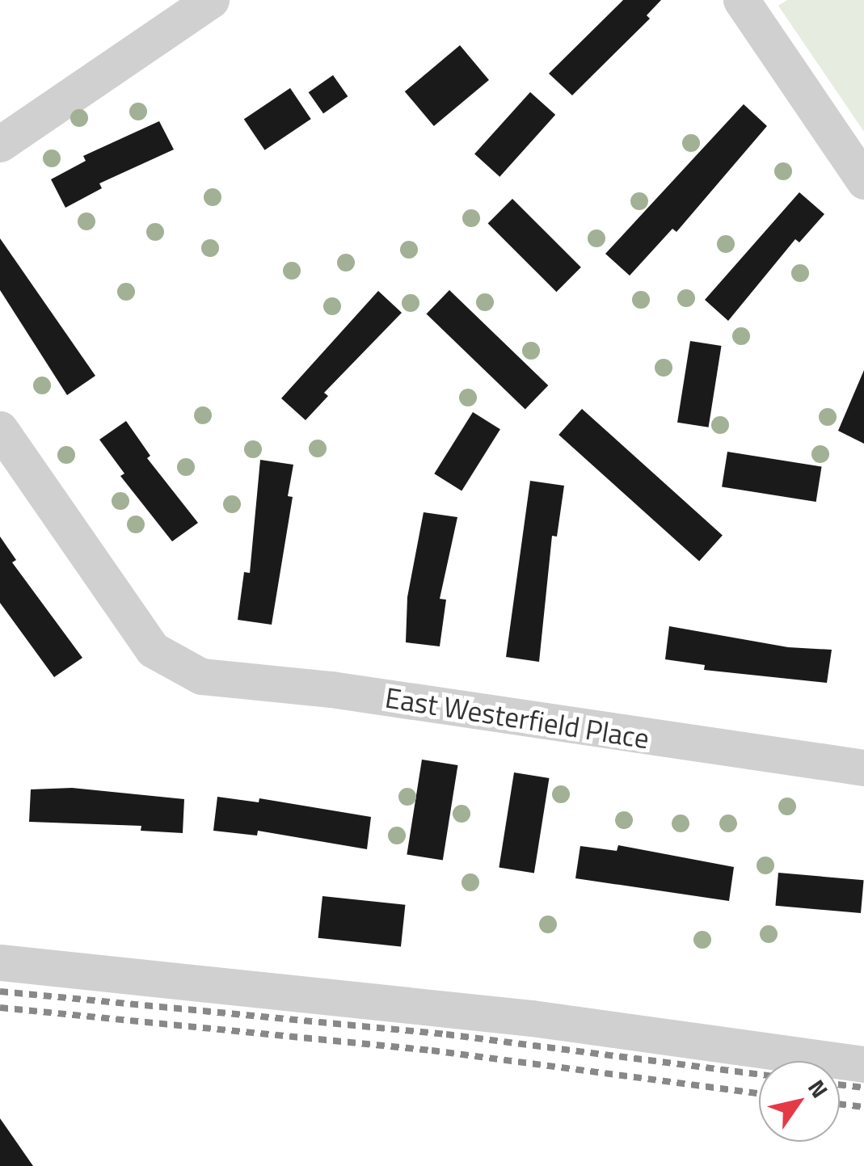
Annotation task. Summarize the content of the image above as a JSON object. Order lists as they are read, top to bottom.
{
  "streets": {
    "street": ["East Westerfield Place"]
  },
  "north": "top right"
}
